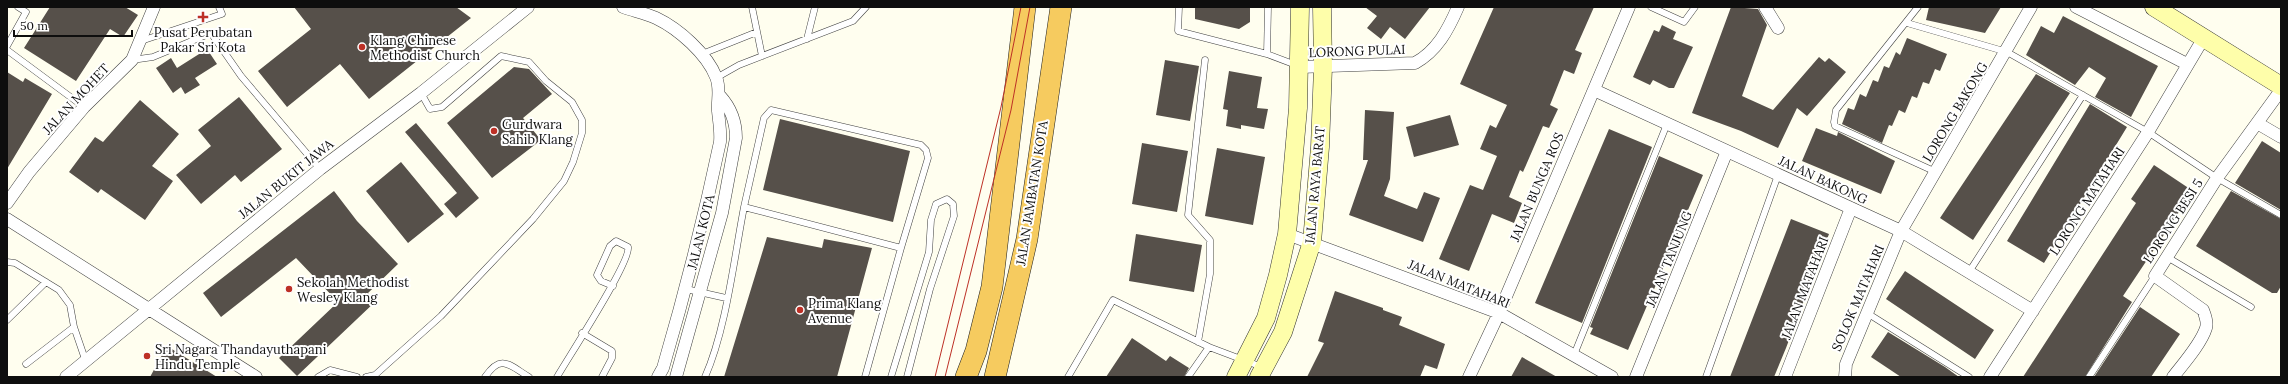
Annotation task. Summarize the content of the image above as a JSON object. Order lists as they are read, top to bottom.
{
  "streets": {
    "highway": ["JALAN JAMBATAN KOTA"],
    "main road": ["JALAN RAYA BARAT"],
    "street": [
      "LORONG PULAI",
      "JALAN MOHET",
      "LORONG BAKONG",
      "JALAN BUKIT JAWA",
      "JALAN BAKONG",
      "JALAN BUNGA ROS",
      "LORONG MATAHARI",
      "LORONG BESI 5",
      "JALAN KOTA",
      "JALAN TANJUNG",
      "JALAN MATAHARI",
      "SOLOK MATAHARI"
    ]
  },
  "crossings": [
    ["LORONG PULAI", "JALAN RAYA BARAT"],
    ["LORONG BAKONG", "JALAN BAKONG"],
    ["LORONG BAKONG", "SOLOK MATAHARI"],
    ["JALAN BAKONG", "JALAN BUNGA ROS"],
    ["JALAN BAKONG", "LORONG MATAHARI"],
    ["JALAN BAKONG", "JALAN TANJUNG"],
    ["JALAN BAKONG", "JALAN MATAHARI"],
    ["JALAN BAKONG", "SOLOK MATAHARI"],
    ["JALAN RAYA BARAT", "JALAN MATAHARI"],
    ["JALAN BUNGA ROS", "JALAN MATAHARI"]
  ],
  "places": {
    "health": ["Pusat Perubatan Pakar Sri Kota"],
    "other": [
      "Klang Chinese Methodist Church",
      "Gurdwara Sahib Klang",
      "Sekolah Methodist Wesley Klang",
      "Prima Klang Avenue",
      "Sri Nagara Thandayuthapani Hindu Temple"
    ]
  },
  "scale_bar": "50 m"
}
